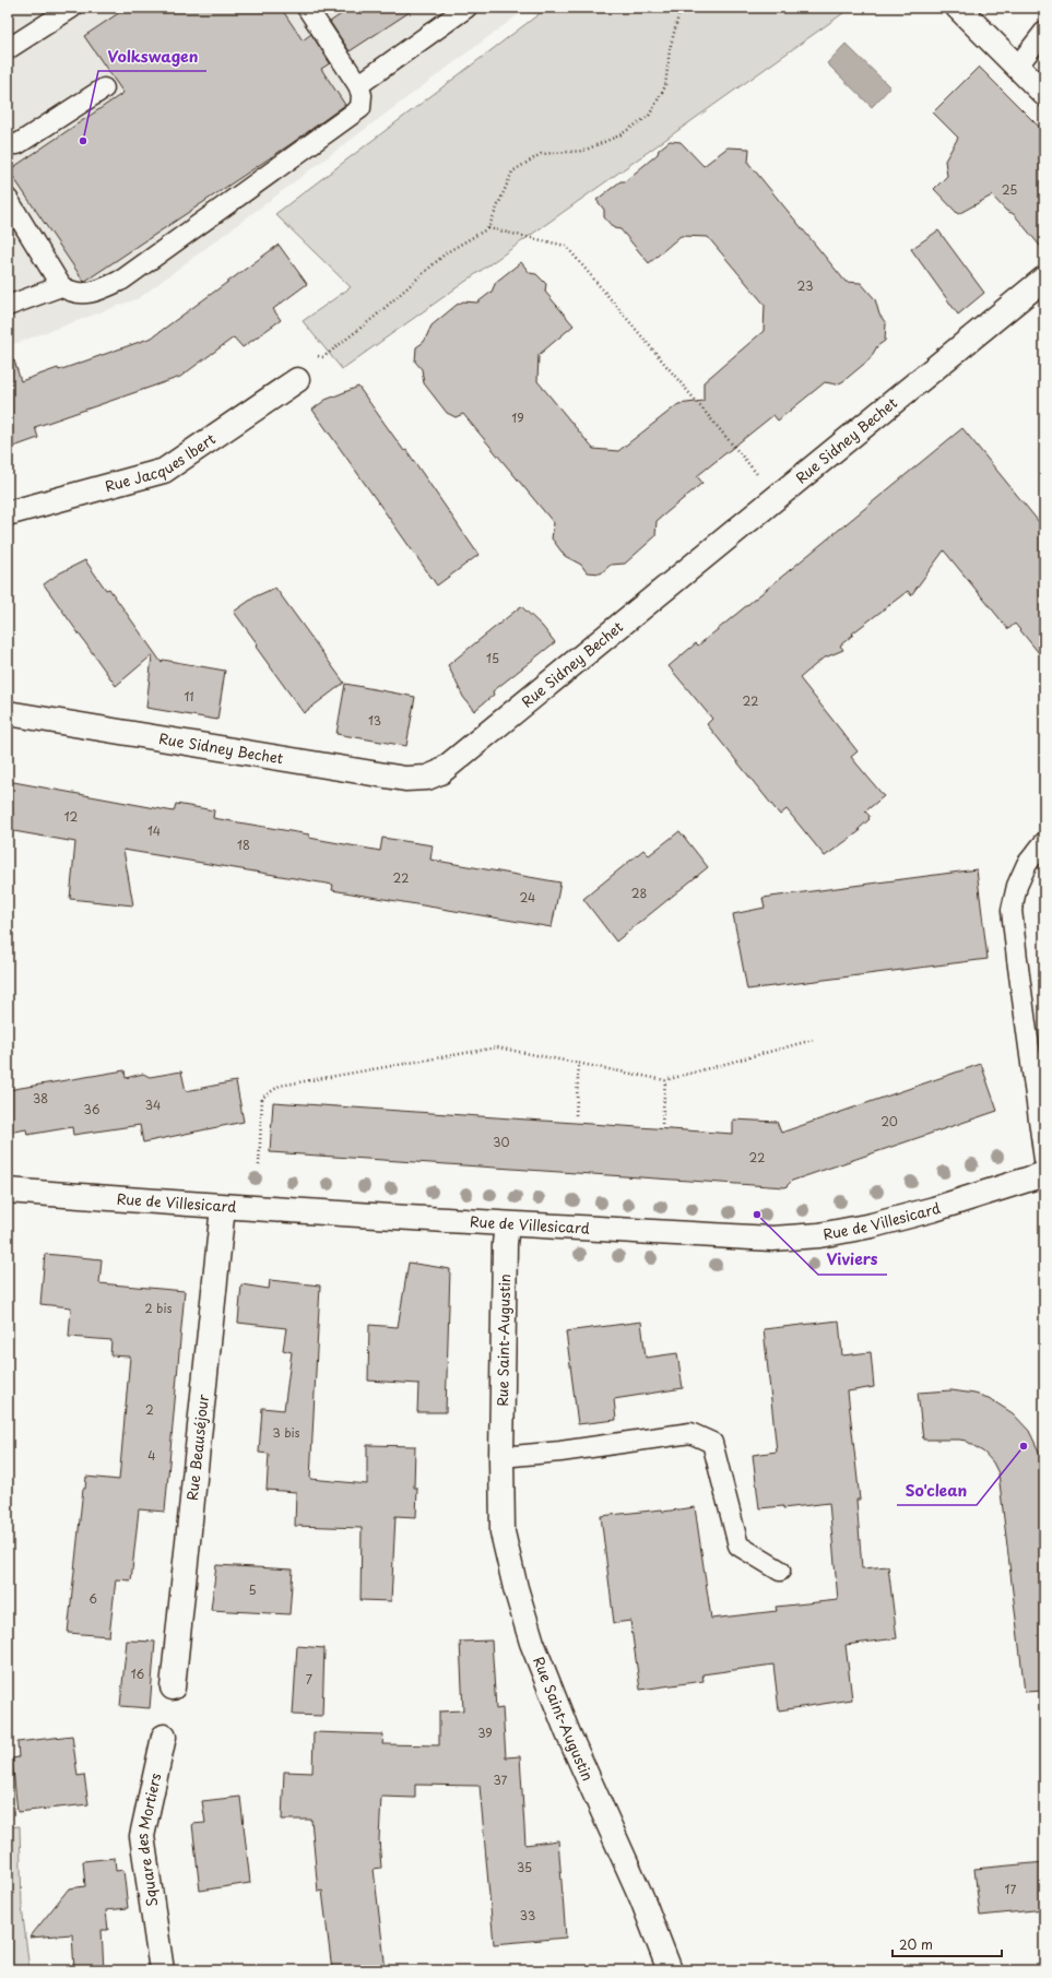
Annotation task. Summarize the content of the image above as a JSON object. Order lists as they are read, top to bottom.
{
  "streets": {
    "street": [
      "Rue Sidney Bechet",
      "Rue Jacques Ibert",
      "Rue de Villesicard",
      "Rue Saint-Augustin",
      "Rue Beauséjour",
      "Square des Mortiers"
    ]
  },
  "crossings": [
    ["Rue de Villesicard", "Rue Saint-Augustin"],
    ["Rue de Villesicard", "Rue Beauséjour"]
  ],
  "places": ["Volkswagen", "Viviers", "So'clean"],
  "house_numbers": [
    "25",
    "23",
    "19",
    "15",
    "11",
    "22",
    "13",
    "12",
    "14",
    "18",
    "22",
    "28",
    "24",
    "38",
    "34",
    "36",
    "20",
    "30",
    "22",
    "2 bis",
    "2",
    "3 bis",
    "4",
    "5",
    "6",
    "16",
    "7",
    "39",
    "37",
    "35",
    "17",
    "33"
  ],
  "scale_bar": "20 m"
}
